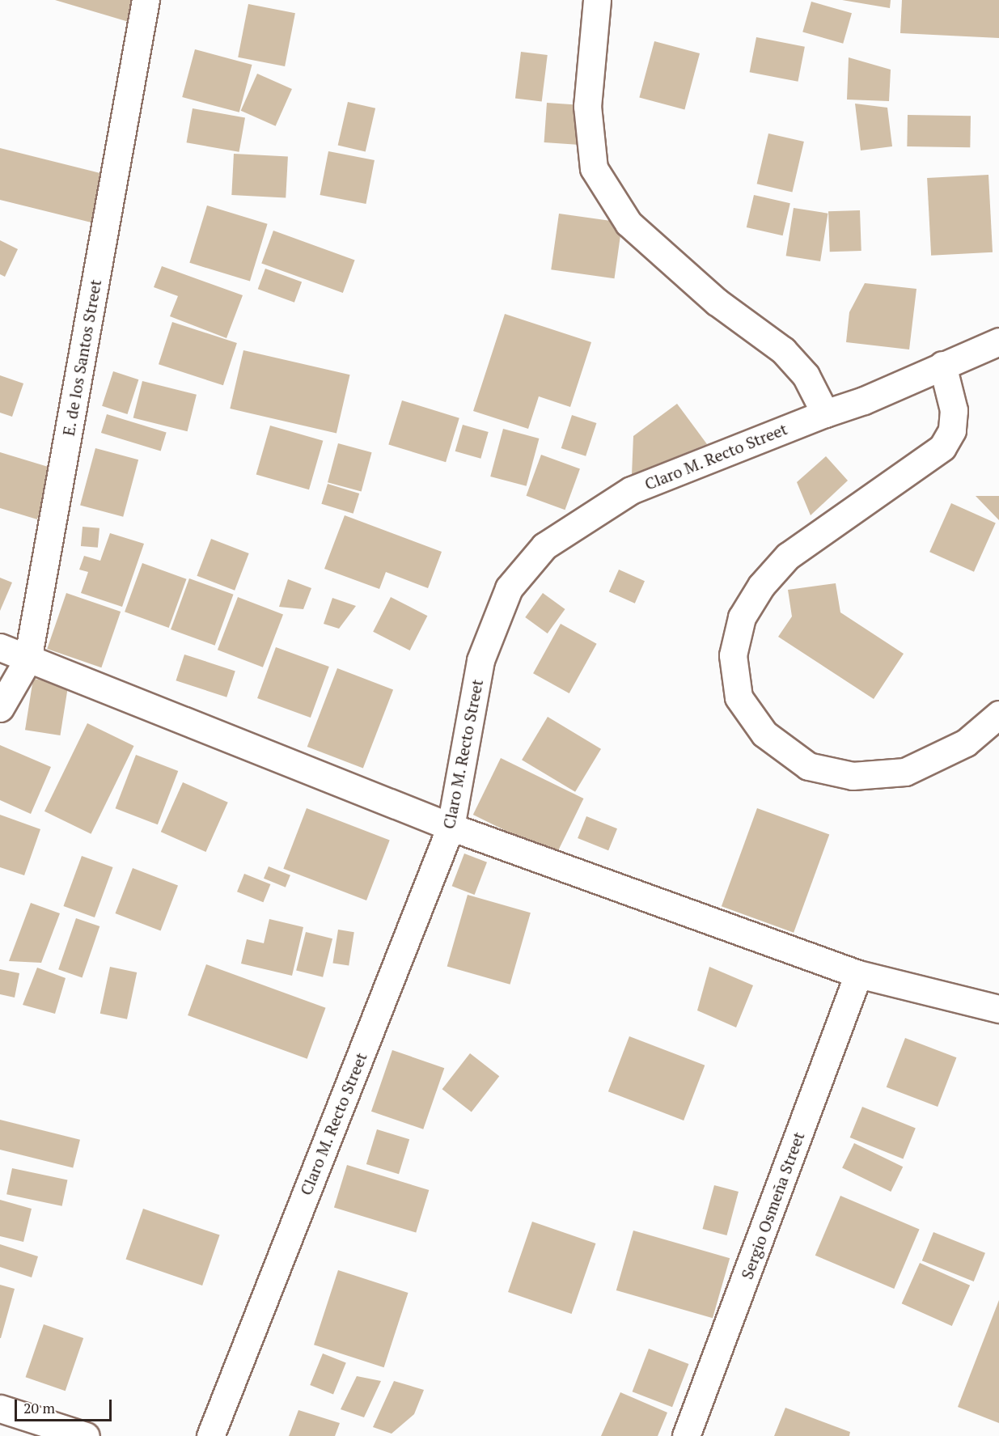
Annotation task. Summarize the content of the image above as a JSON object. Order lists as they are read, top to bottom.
{
  "streets": {
    "street": ["E. de los Santos Street", "Claro M. Recto Street", "Sergio Osmeña Street"]
  },
  "scale_bar": "20 m"
}
